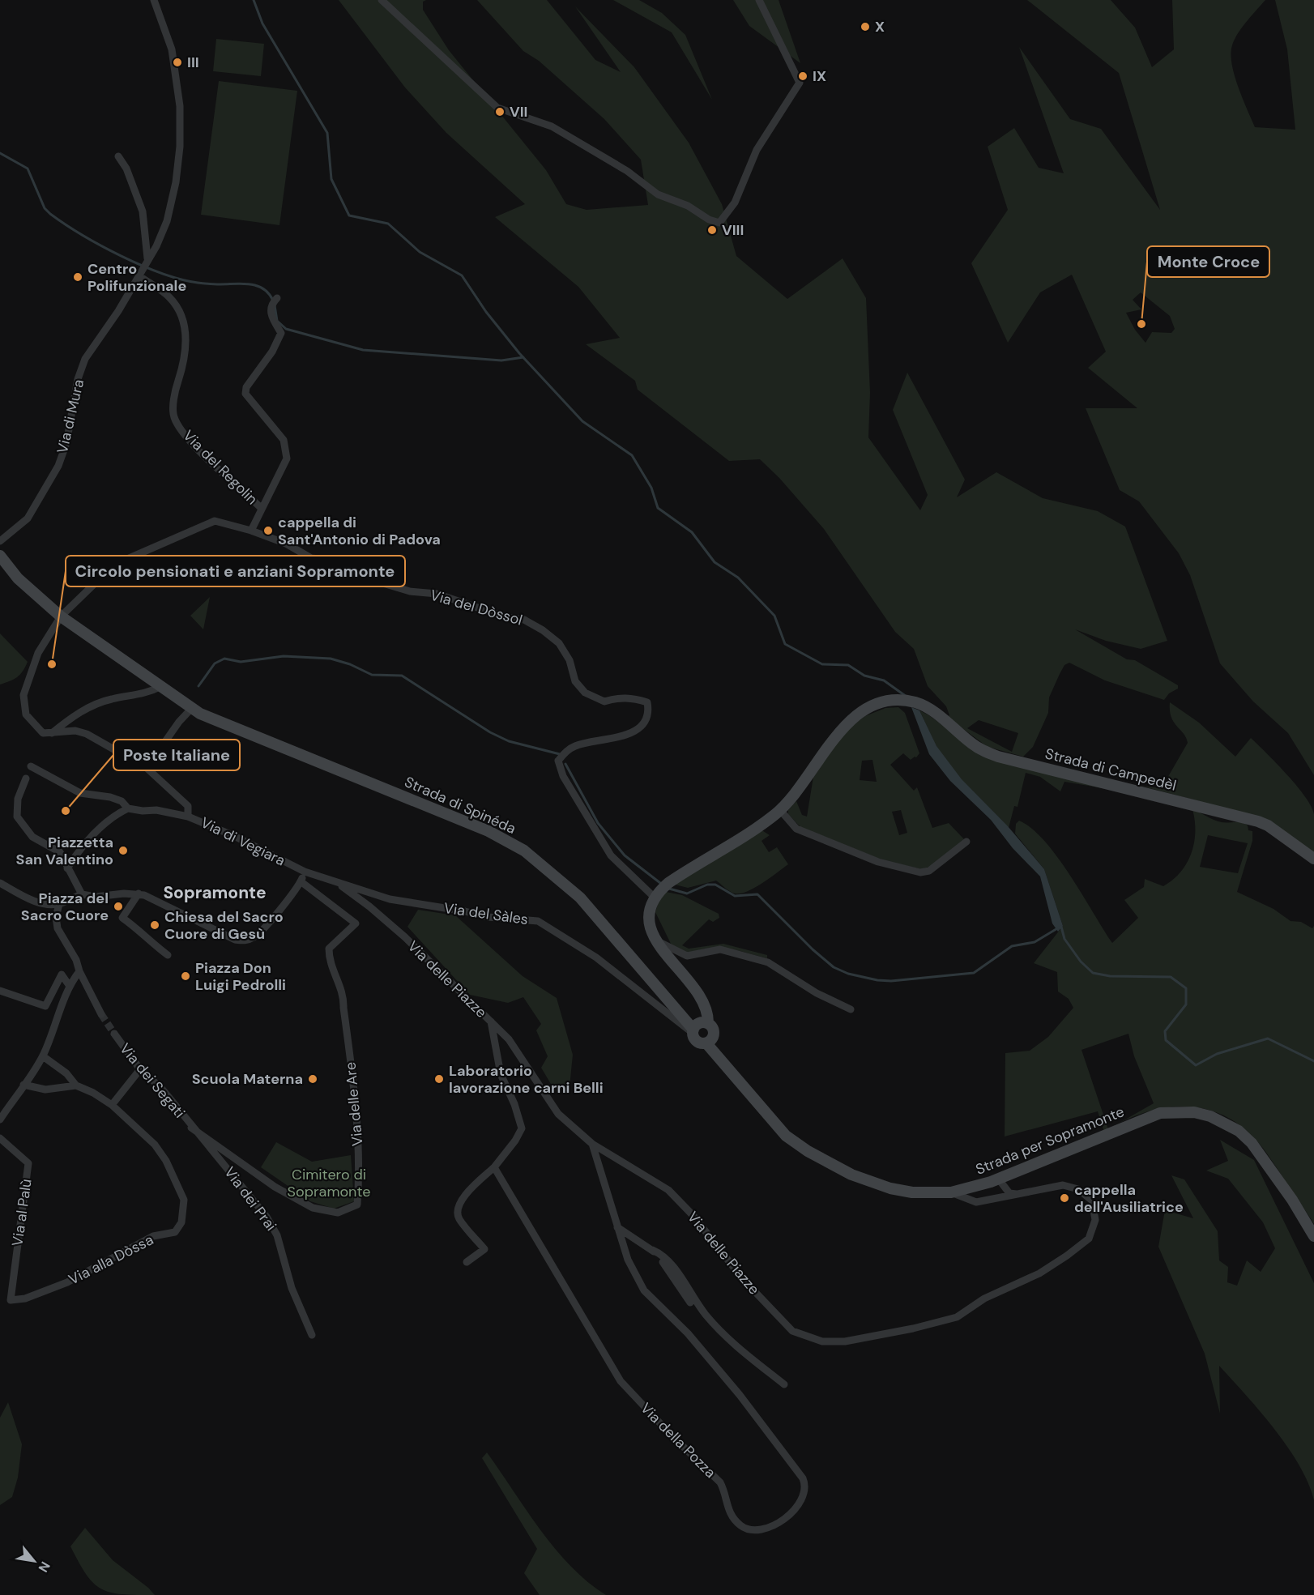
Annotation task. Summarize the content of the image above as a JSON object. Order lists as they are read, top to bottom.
{
  "streets": {
    "main road": ["Strada di Campedèl", "Strada di Spinéda", "Strada per Sopramonte"],
    "street": [
      "Via di Mura",
      "Via del Regolin",
      "Via del Dòssol",
      "Via di Vegiara",
      "Via del Sàles",
      "Via delle Piazze",
      "Via dei Segati",
      "Via delle Are",
      "Via dei Prai",
      "Via al Palù",
      "Via alla Dòssa",
      "Via della Pozza"
    ]
  },
  "crossings": [
    ["Via di Mura", "Via del Regolin"],
    ["Via del Dòssol", "Strada di Spinéda"],
    ["Via del Dòssol", "Via di Vegiara"],
    ["Strada di Spinéda", "Via del Sàles"],
    ["Strada di Spinéda", "Strada per Sopramonte"],
    ["Via di Vegiara", "Via del Sàles"],
    ["Via del Sàles", "Via delle Piazze"],
    ["Via del Sàles", "Strada per Sopramonte"],
    ["Via delle Piazze", "Strada per Sopramonte"],
    ["Via delle Piazze", "Via della Pozza"],
    ["Via dei Segati", "Via delle Are"],
    ["Via dei Segati", "Via dei Prai"],
    ["Via delle Are", "Via dei Prai"],
    ["Via al Palù", "Via alla Dòssa"]
  ],
  "districts": ["Sopramonte"],
  "parks": ["Cimitero di Sopramonte"],
  "places": [
    "X",
    "III",
    "IX",
    "VII",
    "VIII",
    "Centro Polifunzionale",
    "Monte Croce",
    "cappella di Sant'Antonio di Padova",
    "Circolo pensionati e anziani Sopramonte",
    "Poste Italiane",
    "Piazzetta San Valentino",
    "Piazza del Sacro Cuore",
    "Chiesa del Sacro Cuore di Gesù",
    "Piazza Don Luigi Pedrolli",
    "Scuola Materna",
    "Laboratorio lavorazione carni Belli",
    "cappella dell'Ausiliatrice"
  ],
  "north": "bottom right"
}
